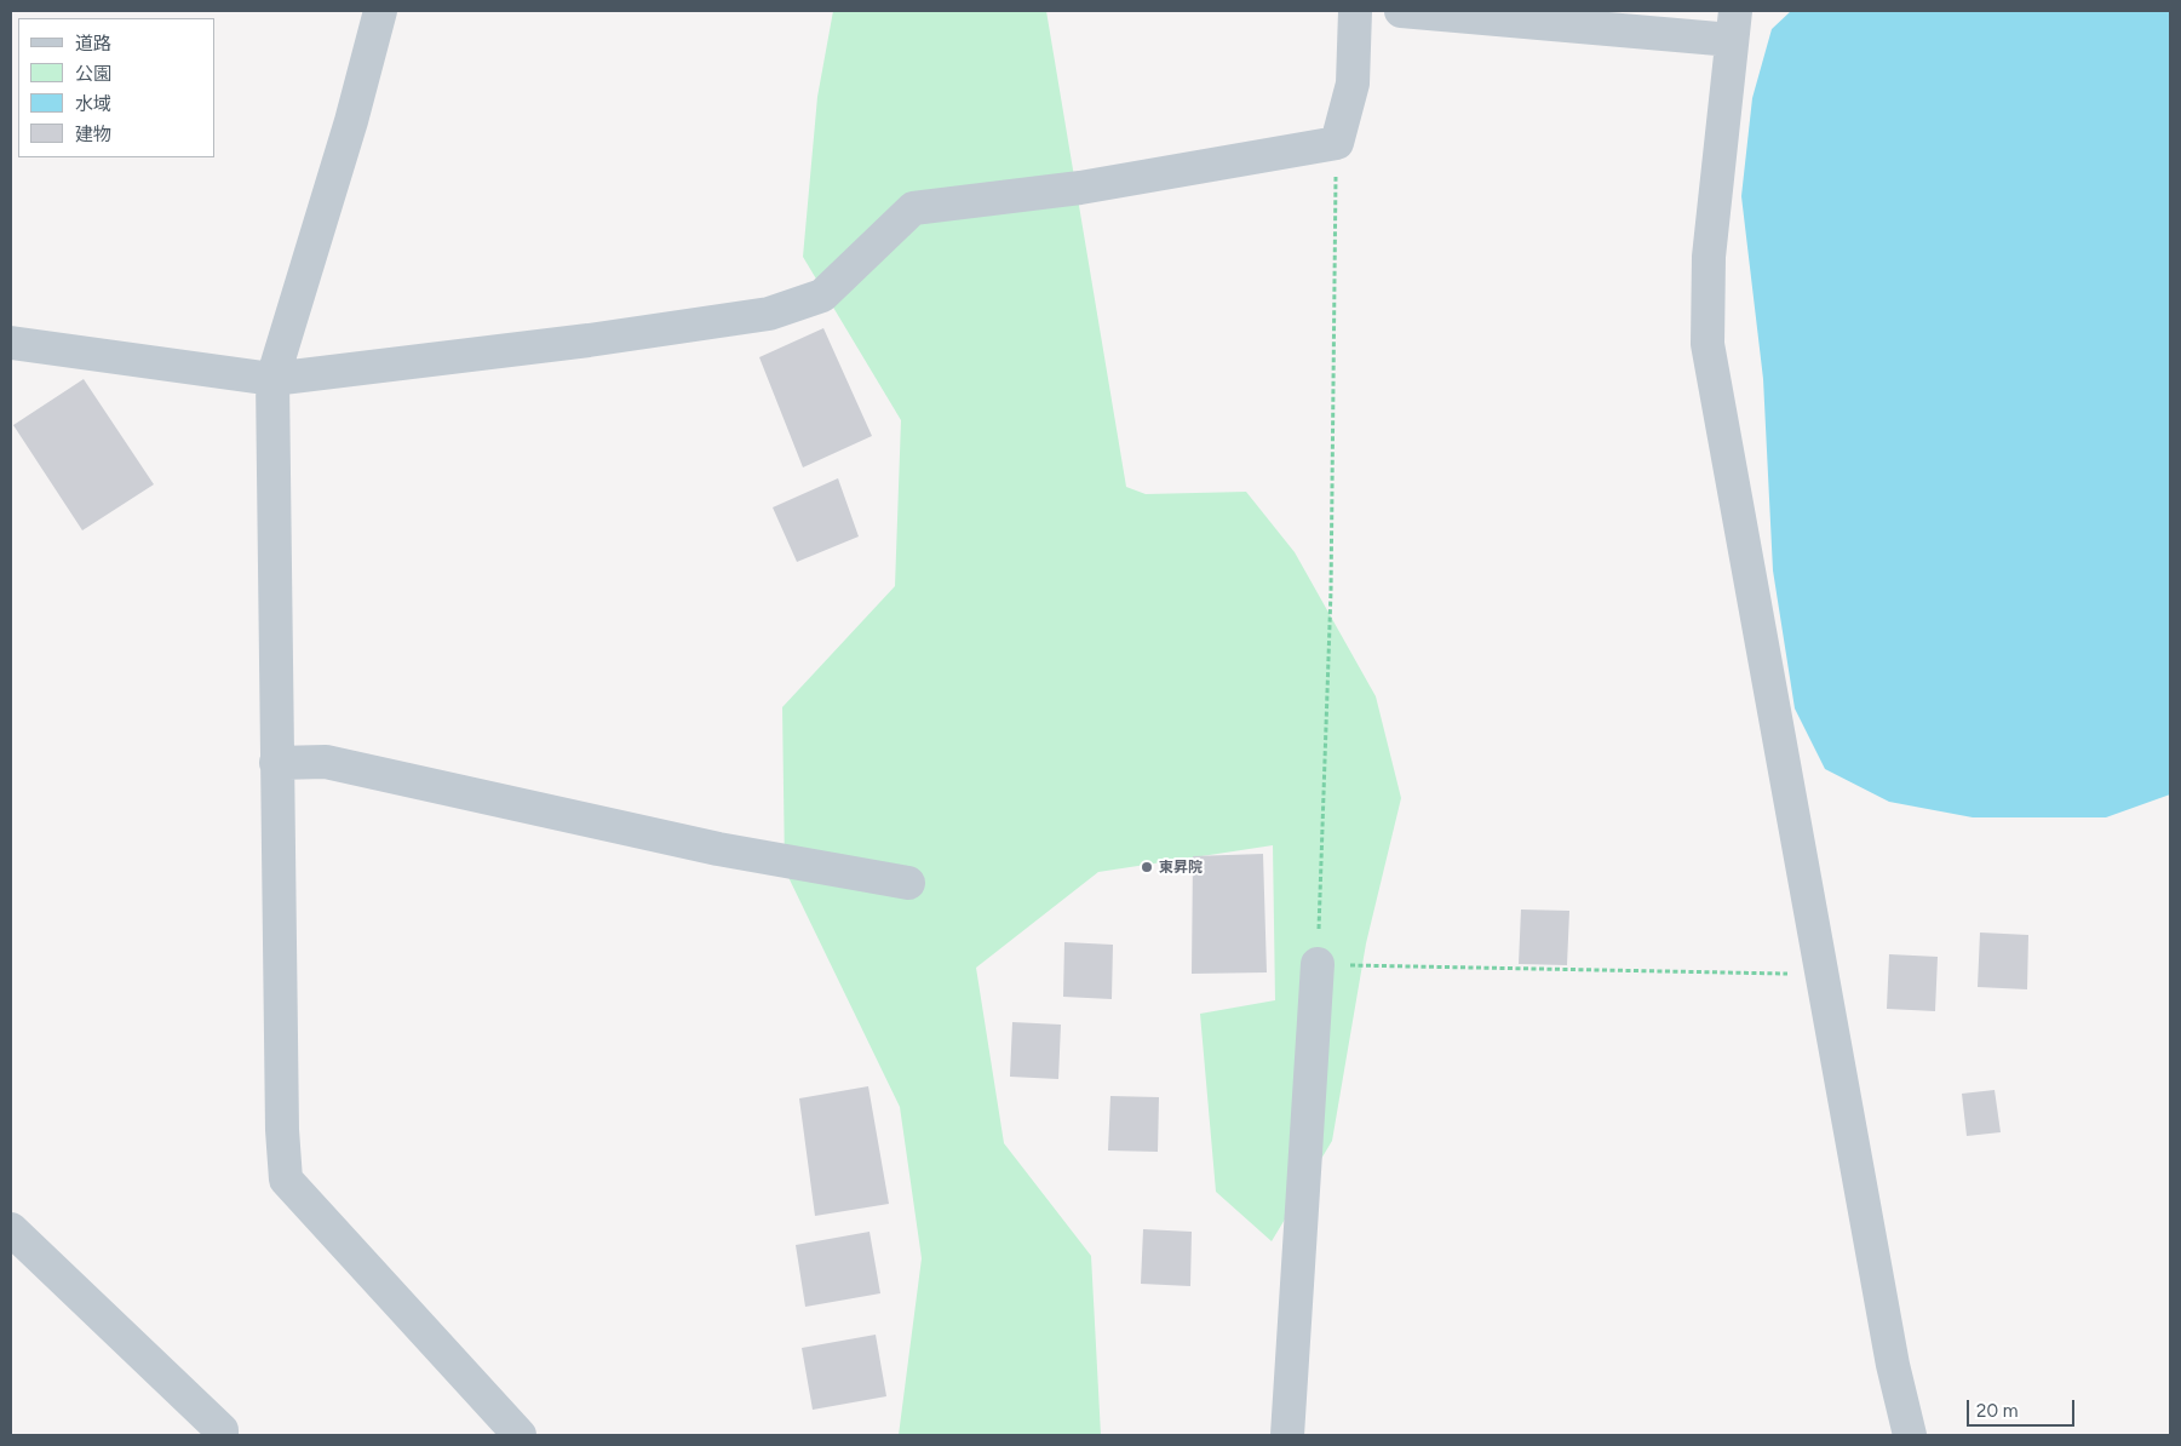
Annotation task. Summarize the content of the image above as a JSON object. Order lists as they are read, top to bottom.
{
  "places": ["東昇院"],
  "legend": [
    "道路",
    "公園",
    "水域",
    "建物"
  ],
  "scale_bar": "20 m"
}
